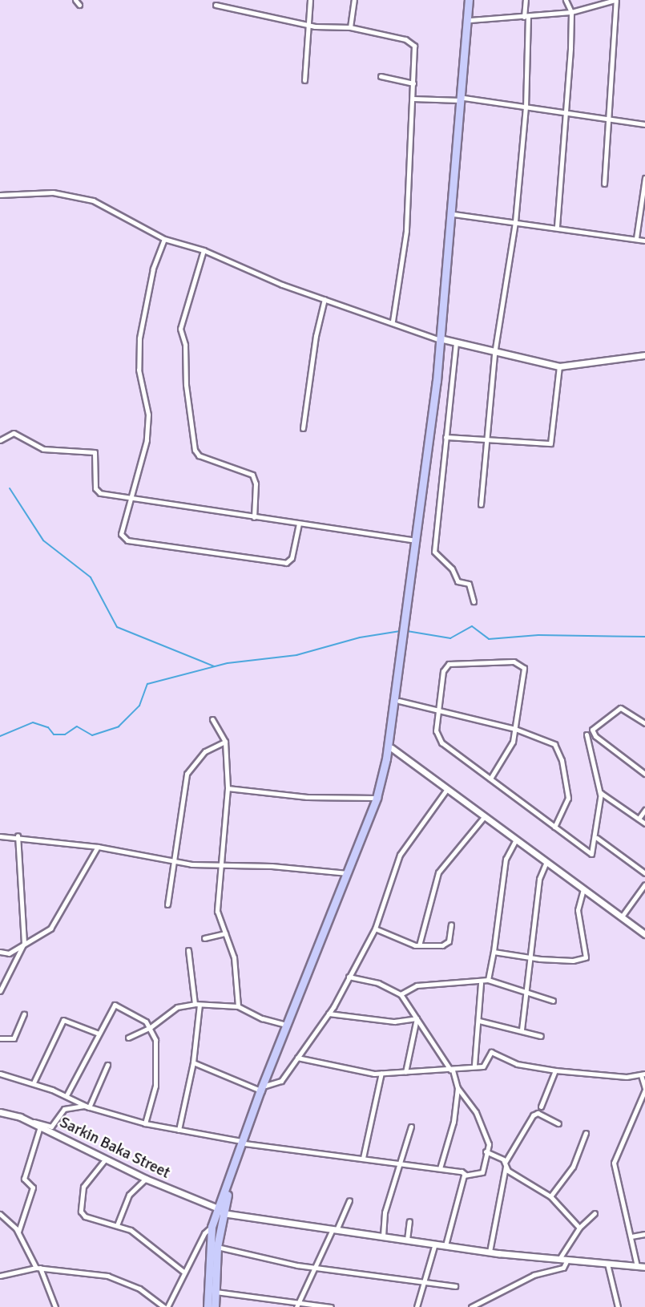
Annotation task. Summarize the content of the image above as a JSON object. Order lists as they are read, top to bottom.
{
  "streets": {
    "street": ["Sarkin Baka Street"]
  }
}
